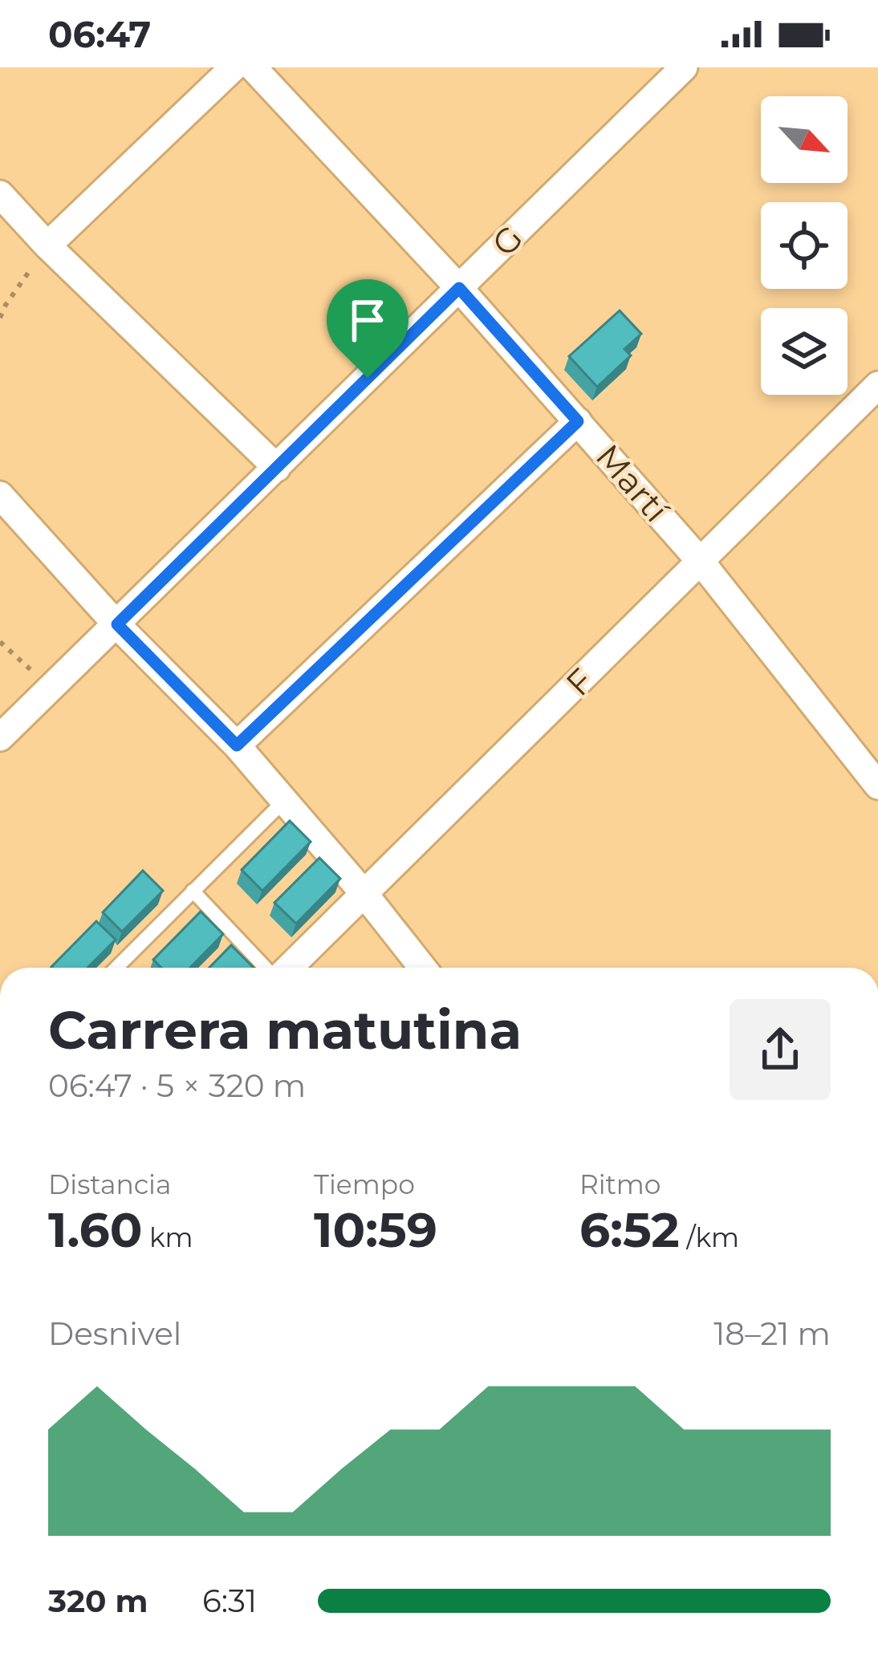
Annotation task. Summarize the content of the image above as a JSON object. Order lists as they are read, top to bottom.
{
  "streets": {
    "street": ["G", "Martí", "F"]
  },
  "crossings": [
    ["G", "Martí"],
    ["Martí", "F"]
  ],
  "north": "bottom right",
  "page": {
    "status": "06:47",
    "heading": ["Carrera matutina", "06:47 · 5 × 320 m"],
    "stats": [
      ["Distancia", "1.60 km"],
      ["Tiempo", "10:59"],
      ["Ritmo", "6:52 /km"]
    ],
    "chart": ["Desnivel", "18–21 m"],
    "list": [
      {
        "name": "320 m",
        "note": "6:31"
      }
    ]
  }
}
